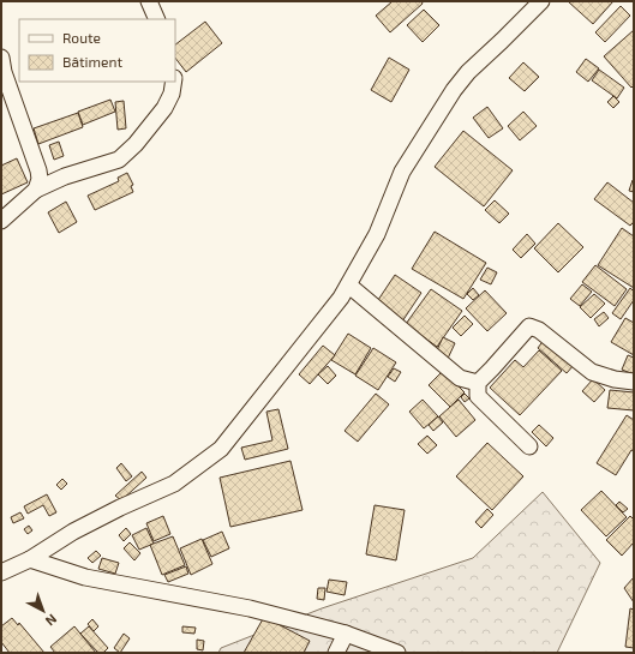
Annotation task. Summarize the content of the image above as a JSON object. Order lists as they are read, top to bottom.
{
  "legend": ["Route", "Bâtiment"],
  "north": "bottom right"
}
